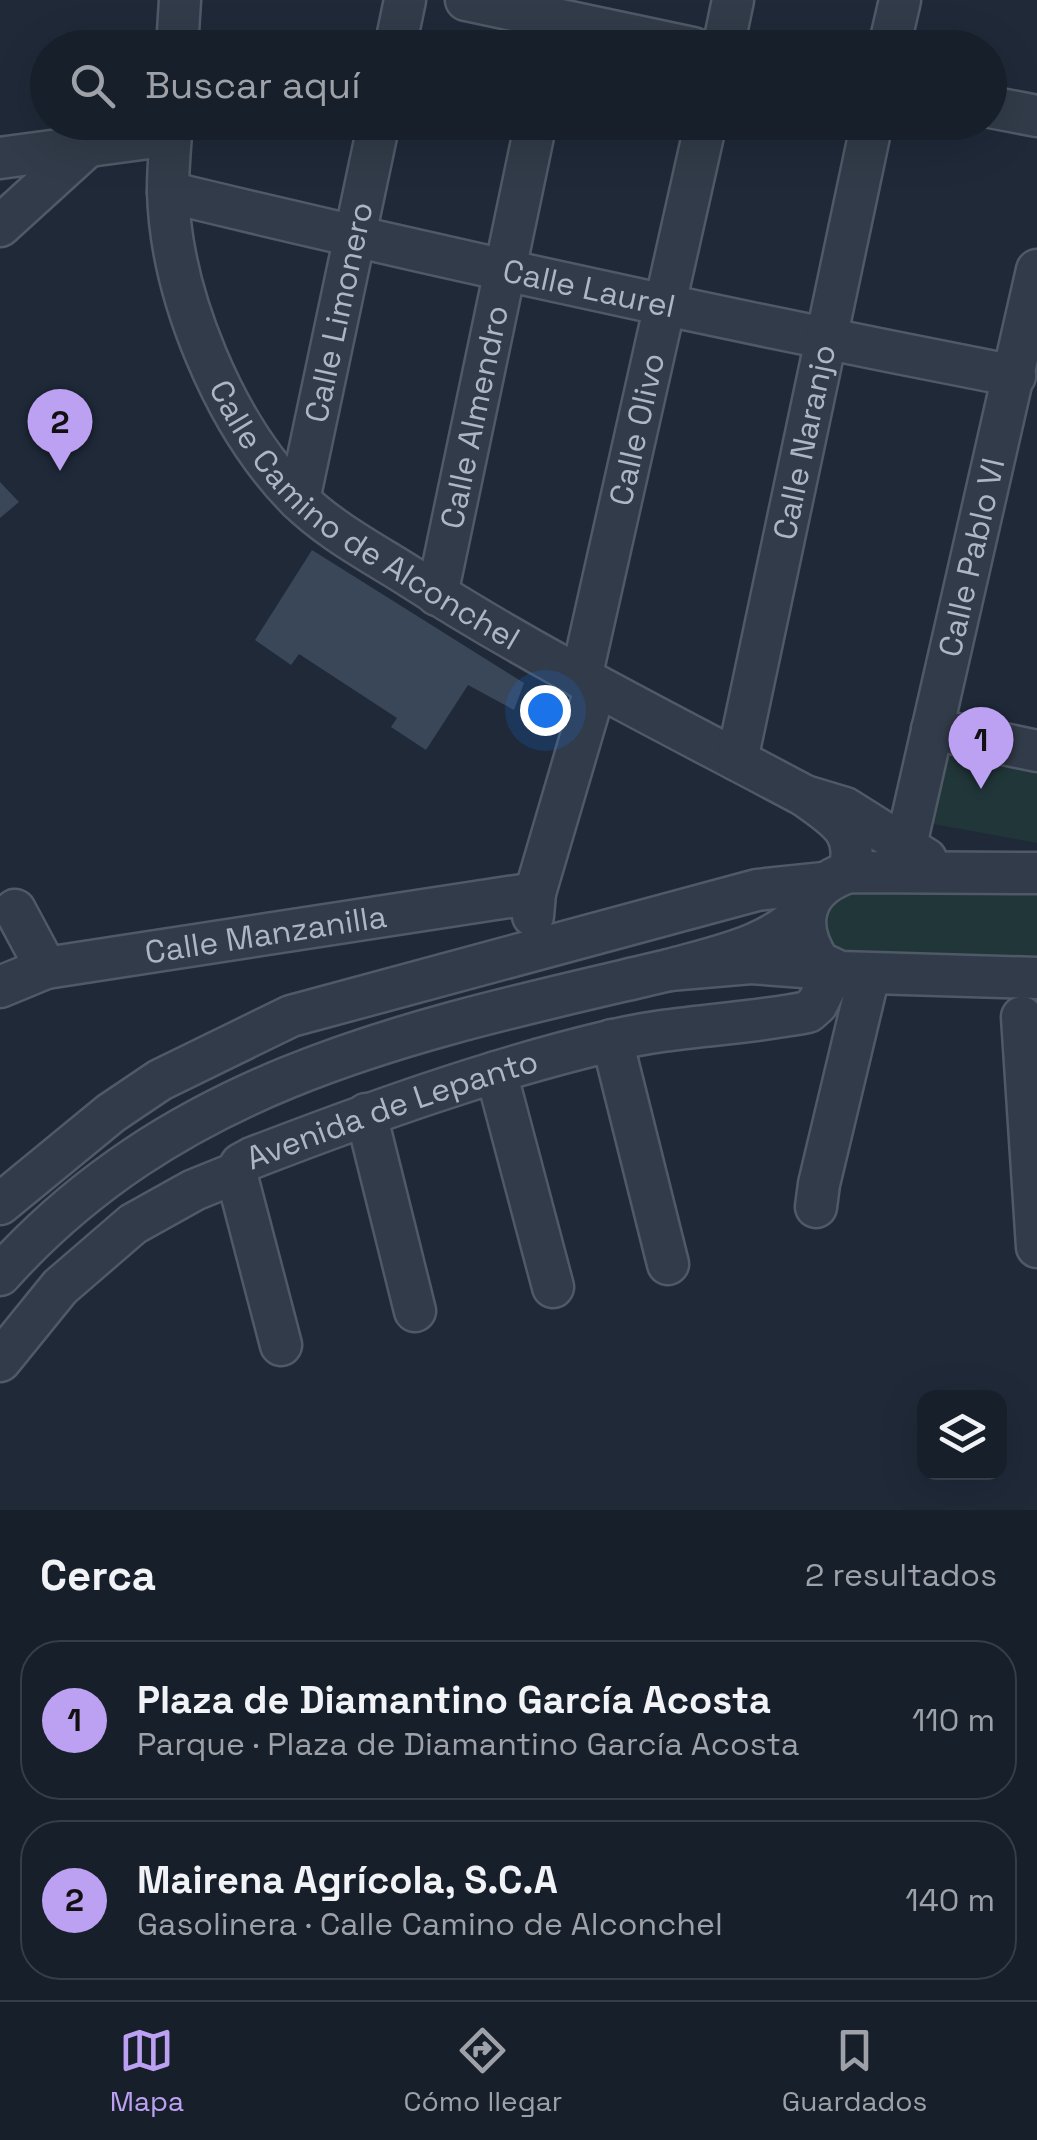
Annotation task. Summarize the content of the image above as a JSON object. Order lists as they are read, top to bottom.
{
  "streets": {
    "street": [
      "Calle Laurel",
      "Calle Limonero",
      "Calle Almendro",
      "Calle Olivo",
      "Calle Naranjo",
      "Calle Camino de Alconchel",
      "Calle Pablo VI",
      "Calle Manzanilla",
      "Avenida de Lepanto"
    ]
  },
  "crossings": [
    ["Calle Laurel", "Calle Limonero"],
    ["Calle Laurel", "Calle Almendro"],
    ["Calle Laurel", "Calle Olivo"],
    ["Calle Laurel", "Calle Naranjo"],
    ["Calle Laurel", "Calle Camino de Alconchel"],
    ["Calle Laurel", "Calle Pablo VI"],
    ["Calle Limonero", "Calle Camino de Alconchel"],
    ["Calle Almendro", "Calle Camino de Alconchel"],
    ["Calle Olivo", "Calle Camino de Alconchel"],
    ["Calle Olivo", "Calle Manzanilla"],
    ["Calle Naranjo", "Calle Camino de Alconchel"]
  ],
  "page": {
    "search": "Buscar aquí",
    "pins": ["2", "1"],
    "heading": ["Cerca", "2 resultados"],
    "list": [
      {
        "mark": "1",
        "name": "Plaza de Diamantino García Acosta",
        "note": "Parque · Plaza de Diamantino García Acosta",
        "value": "110 m"
      },
      {
        "mark": "2",
        "name": "Mairena Agrícola, S.C.A",
        "note": "Gasolinera · Calle Camino de Alconchel",
        "value": "140 m"
      }
    ],
    "nav": ["Mapa", "Cómo llegar", "Guardados"]
  }
}
